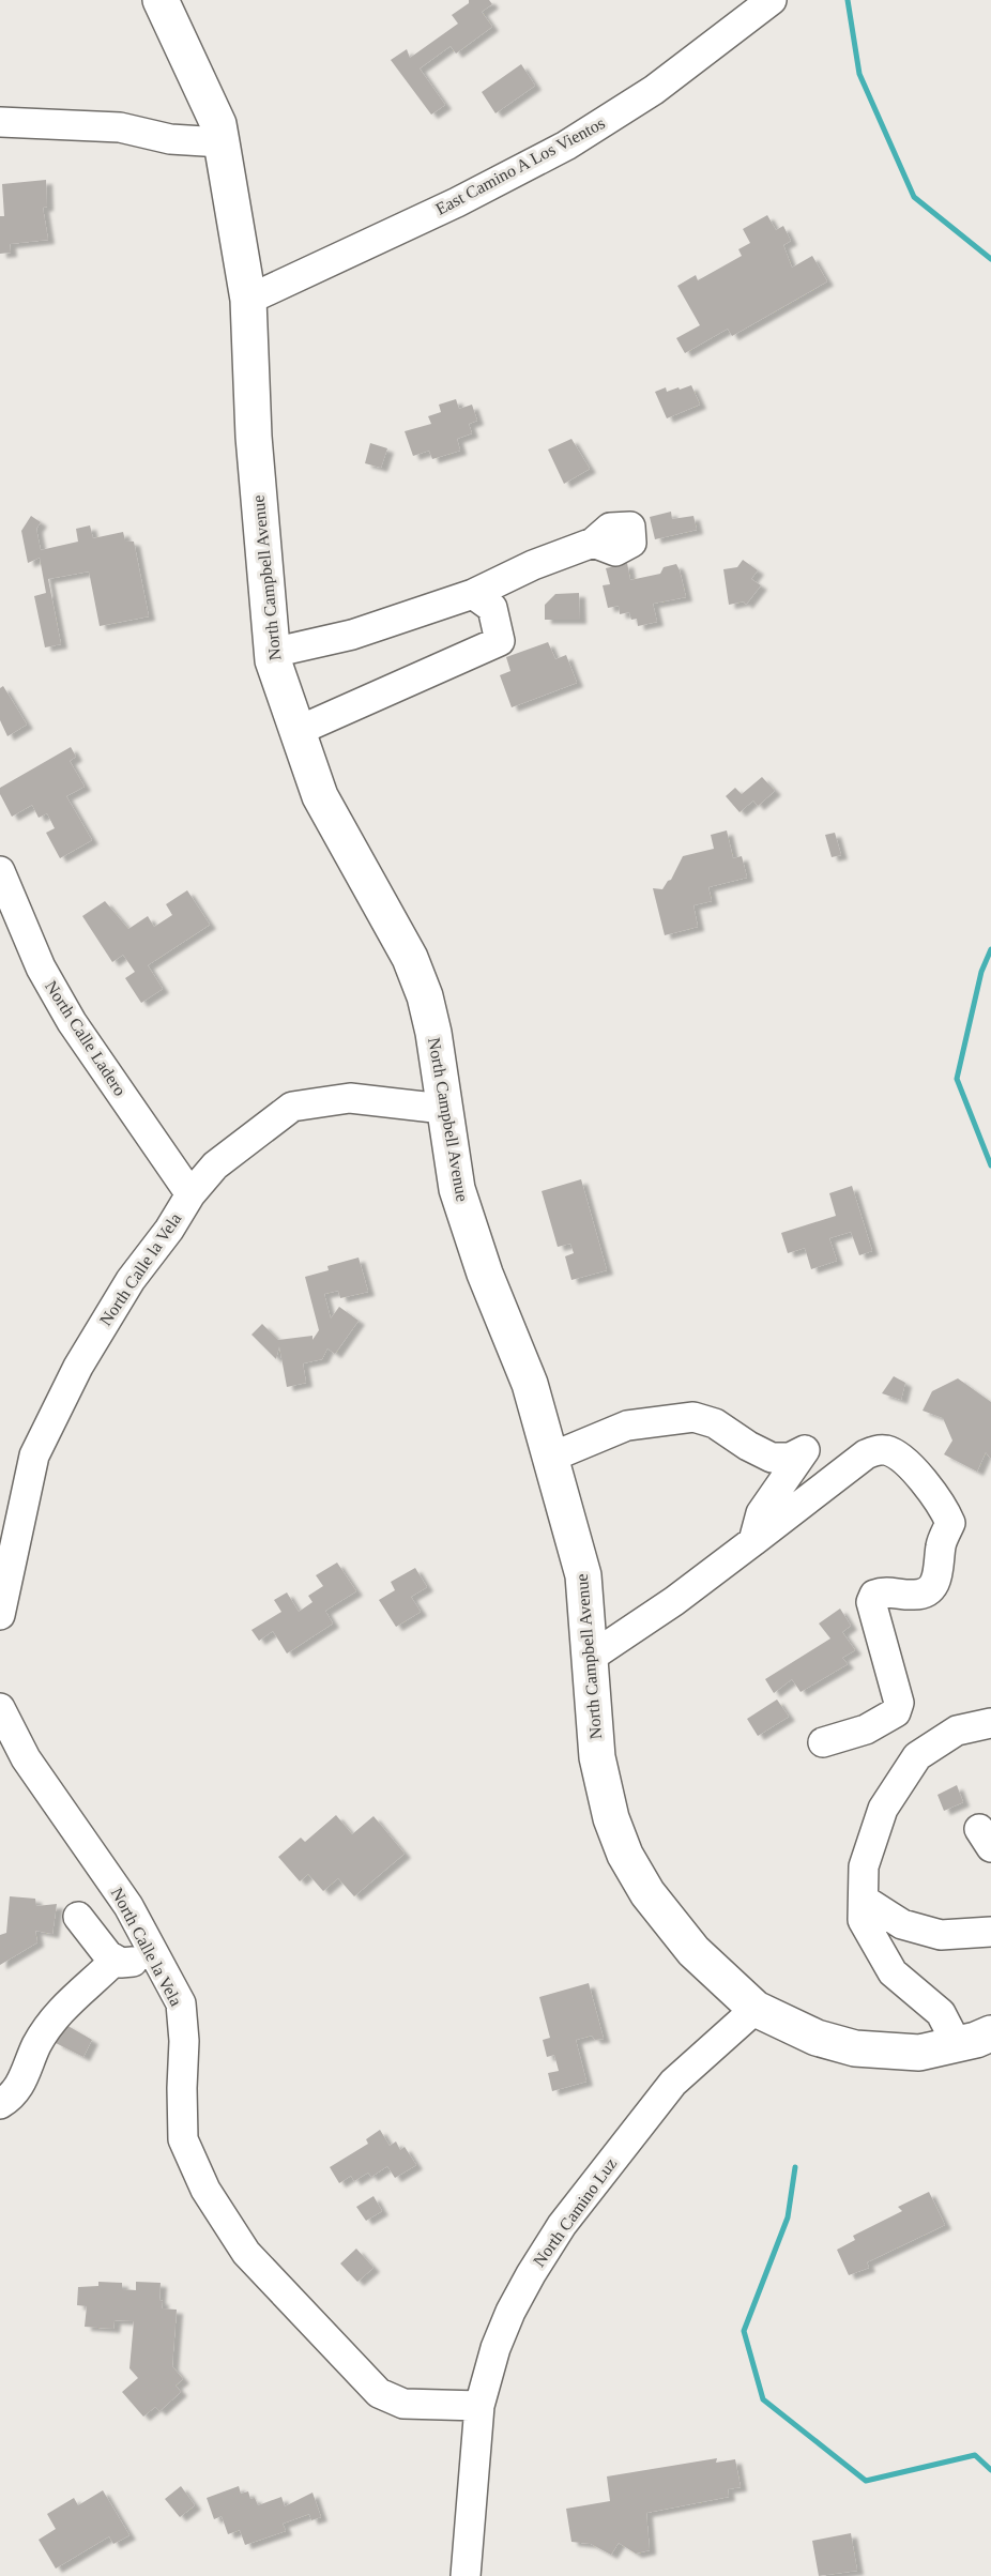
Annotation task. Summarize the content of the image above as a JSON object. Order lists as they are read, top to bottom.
{
  "streets": {
    "main road": ["North Campbell Avenue"],
    "street": [
      "East Camino A Los Vientos",
      "North Calle Ladero",
      "North Calle la Vela",
      "North Camino Luz"
    ]
  },
  "crossings": [
    ["East Camino A Los Vientos", "North Campbell Avenue"],
    ["North Campbell Avenue", "North Calle la Vela"],
    ["North Campbell Avenue", "North Camino Luz"],
    ["North Calle Ladero", "North Calle la Vela"],
    ["North Calle la Vela", "North Camino Luz"]
  ]
}
